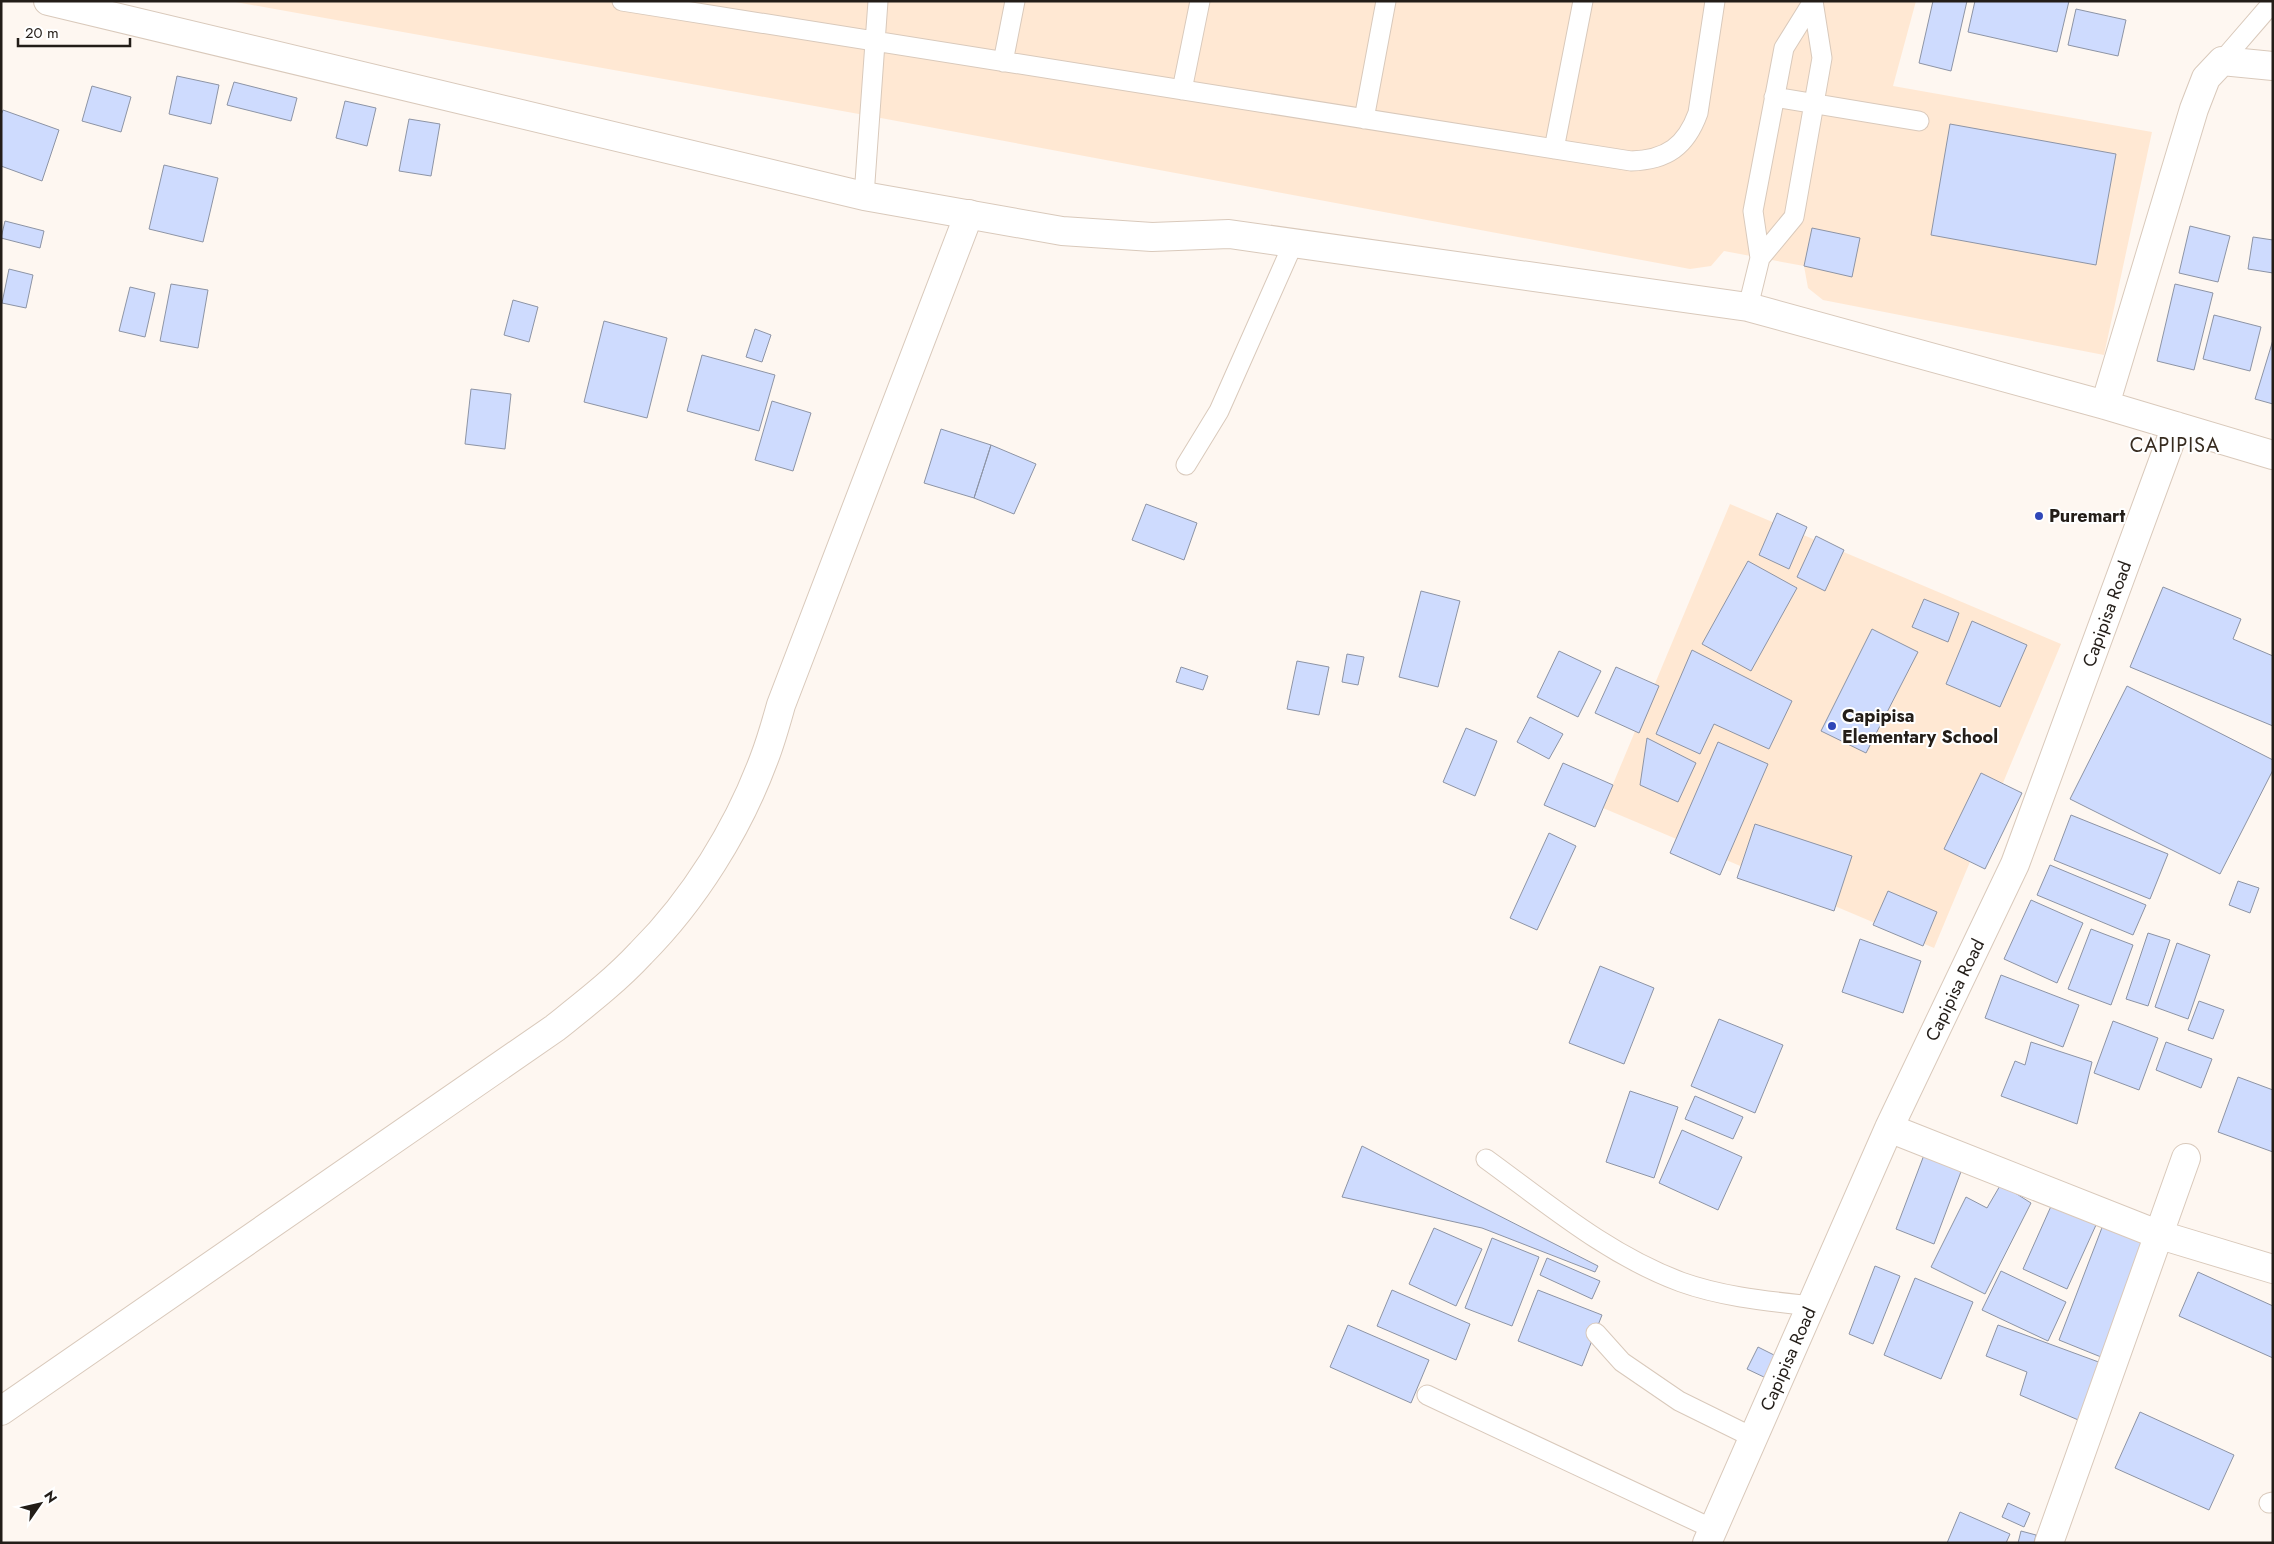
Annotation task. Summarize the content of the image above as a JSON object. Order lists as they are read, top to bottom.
{
  "streets": {
    "street": ["Capipisa Road"]
  },
  "districts": ["CAPIPISA"],
  "places": ["Puremart", "Capipisa Elementary School"],
  "scale_bar": "20 m",
  "north": "top right"
}
